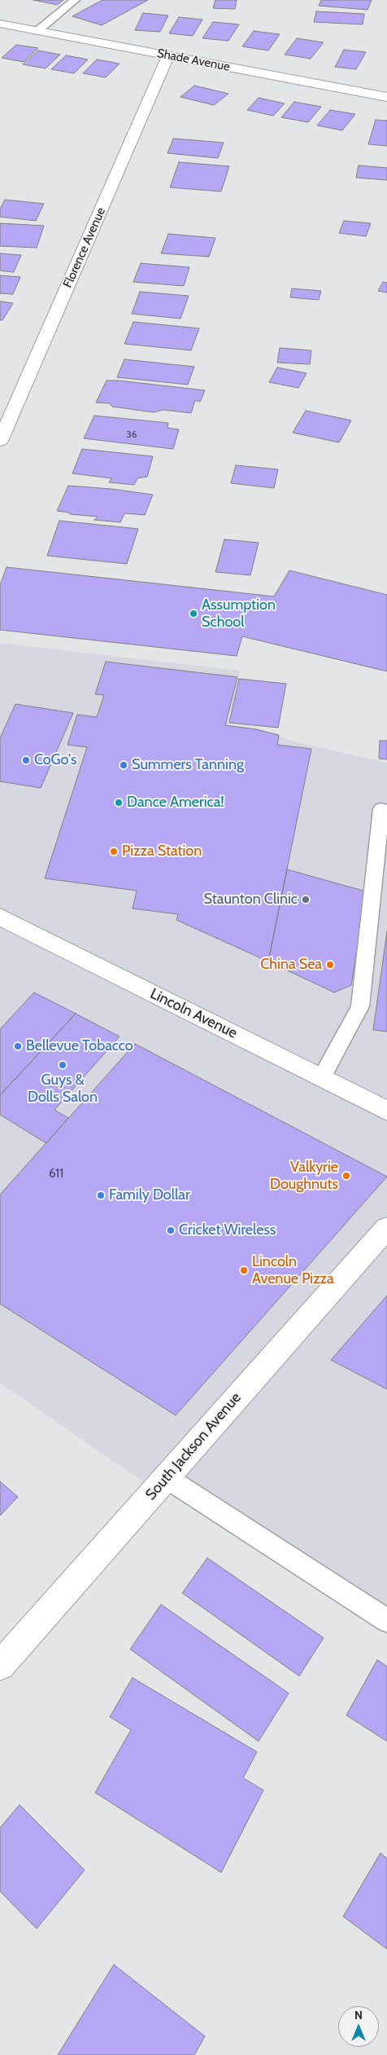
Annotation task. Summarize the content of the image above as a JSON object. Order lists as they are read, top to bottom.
{
  "streets": {
    "street": [
      "Shade Avenue",
      "Florence Avenue",
      "Lincoln Avenue",
      "South Jackson Avenue"
    ]
  },
  "crossings": [
    ["Shade Avenue", "Florence Avenue"]
  ],
  "places": [
    "Assumption School",
    "CoGo's",
    "Summers Tanning",
    "Dance America!",
    "Pizza Station",
    "Staunton Clinic",
    "China Sea",
    "Bellevue Tobacco",
    "Guys & Dolls Salon",
    "Valkyrie Doughnuts",
    "Family Dollar",
    "Cricket Wireless",
    "Lincoln Avenue Pizza"
  ],
  "house_numbers": ["36", "611"],
  "north": "top"
}
